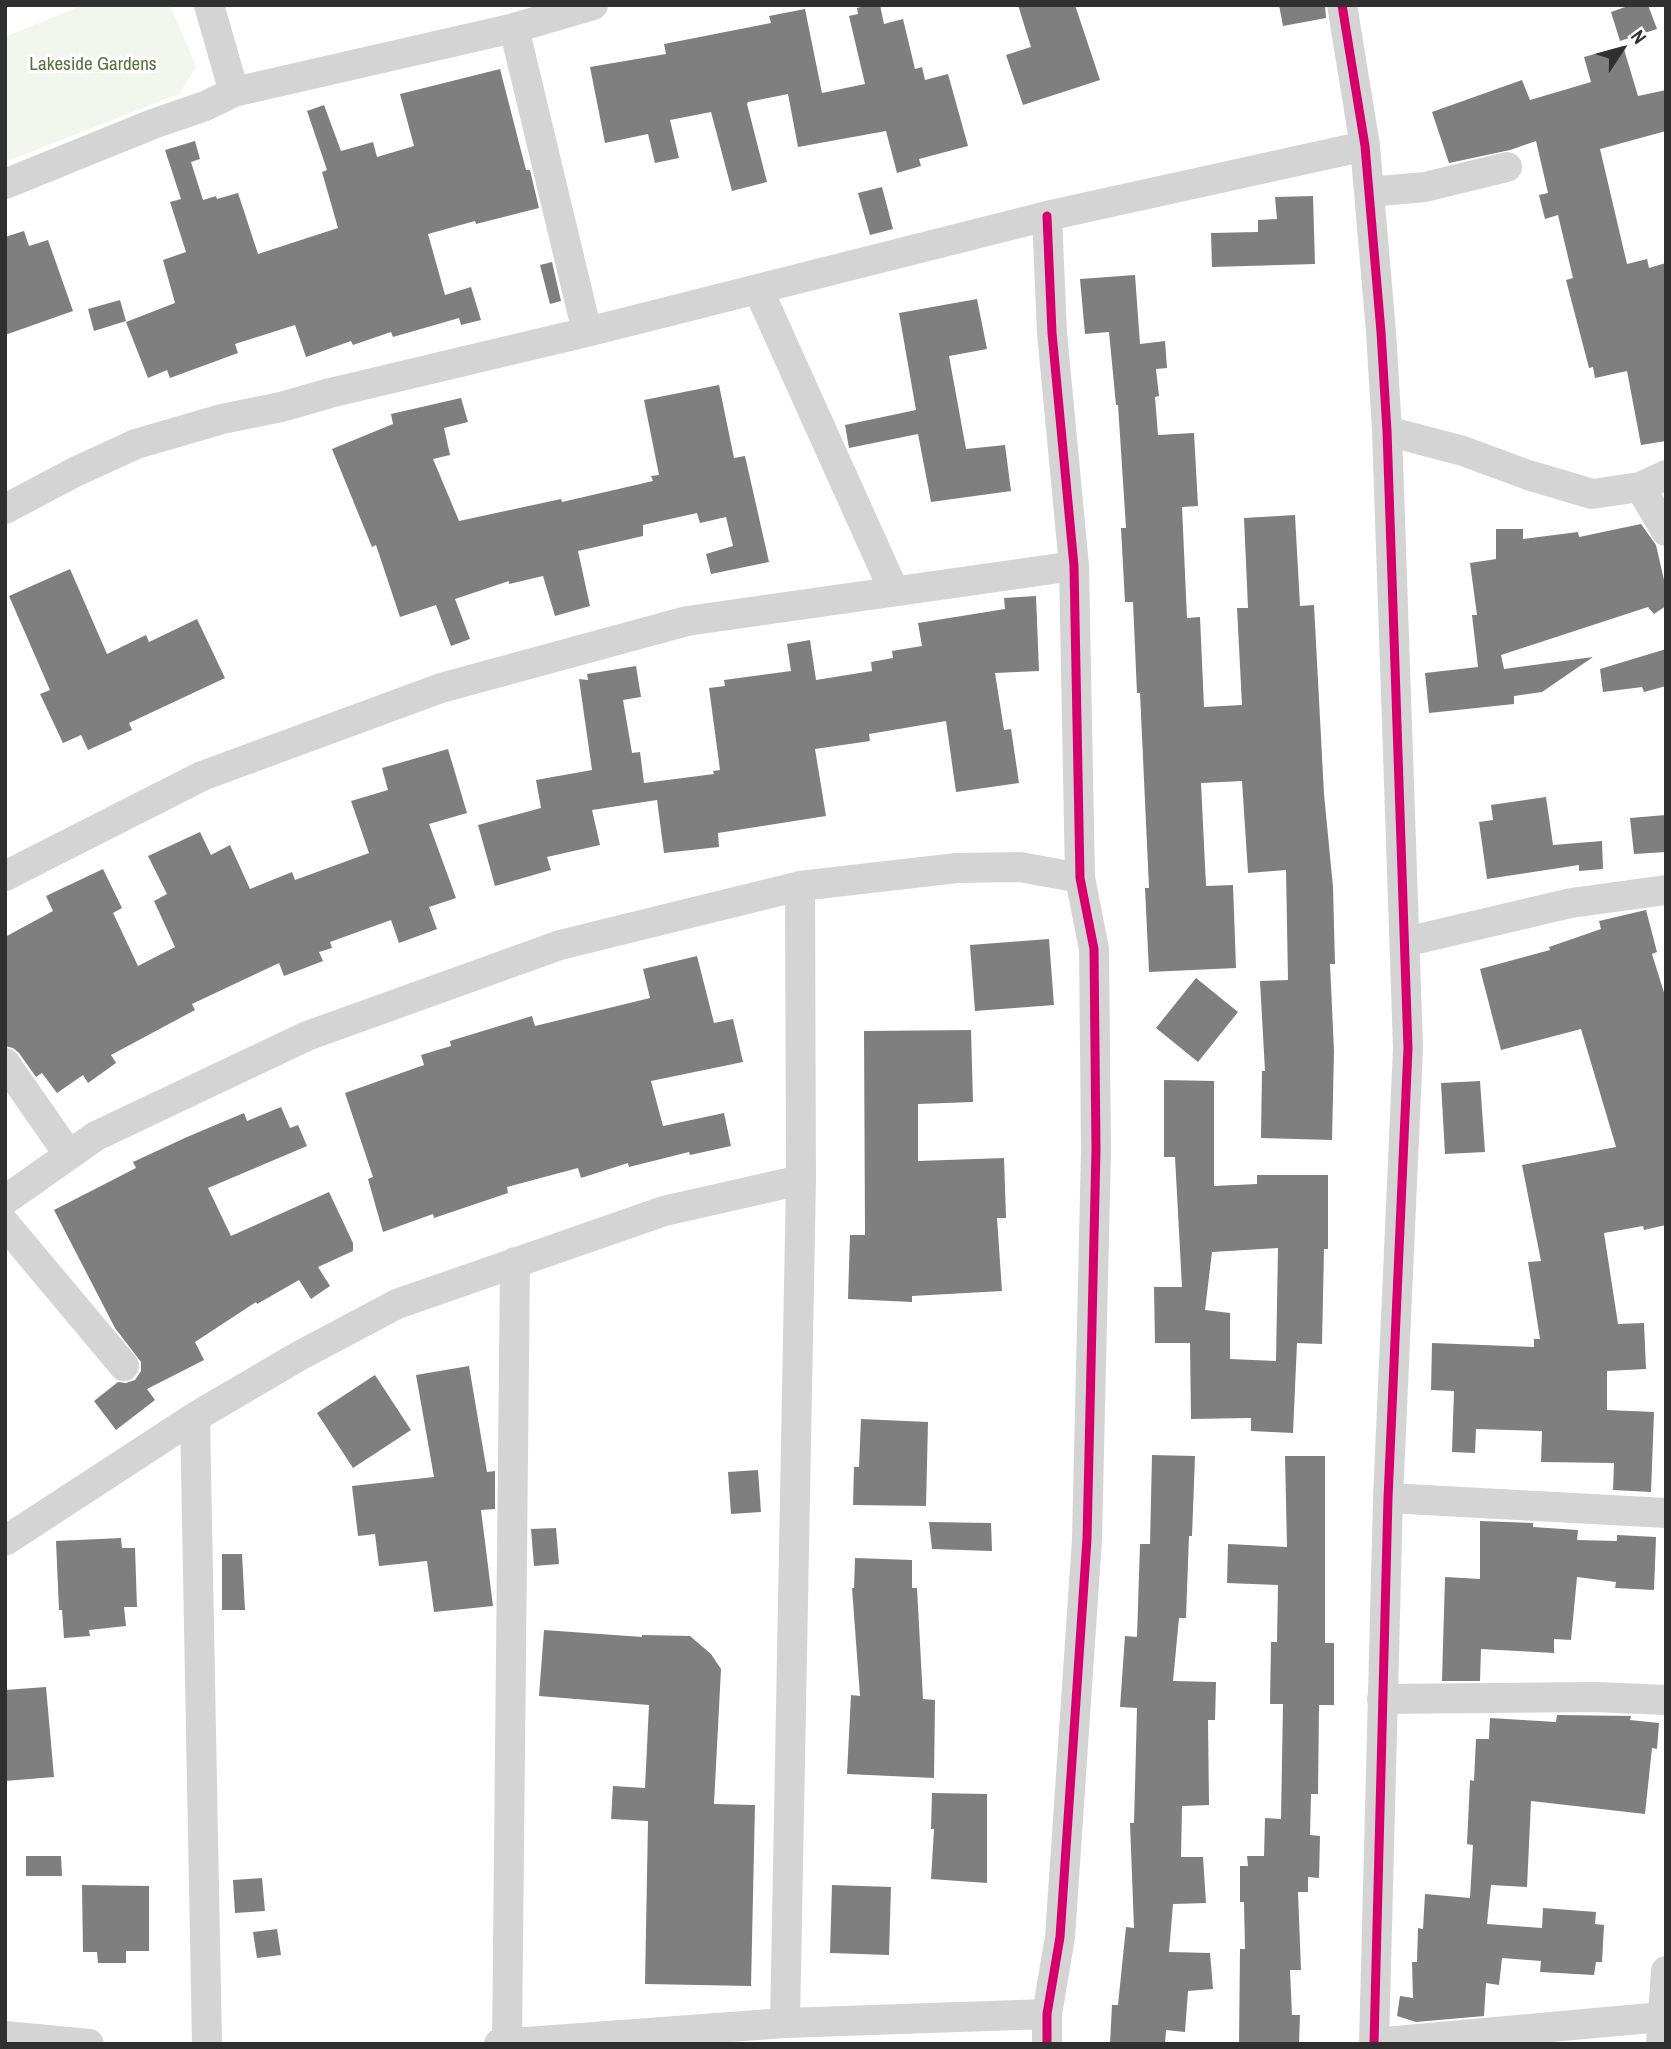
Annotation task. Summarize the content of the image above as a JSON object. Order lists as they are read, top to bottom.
{
  "parks": ["Lakeside Gardens"],
  "north": "top right"
}
